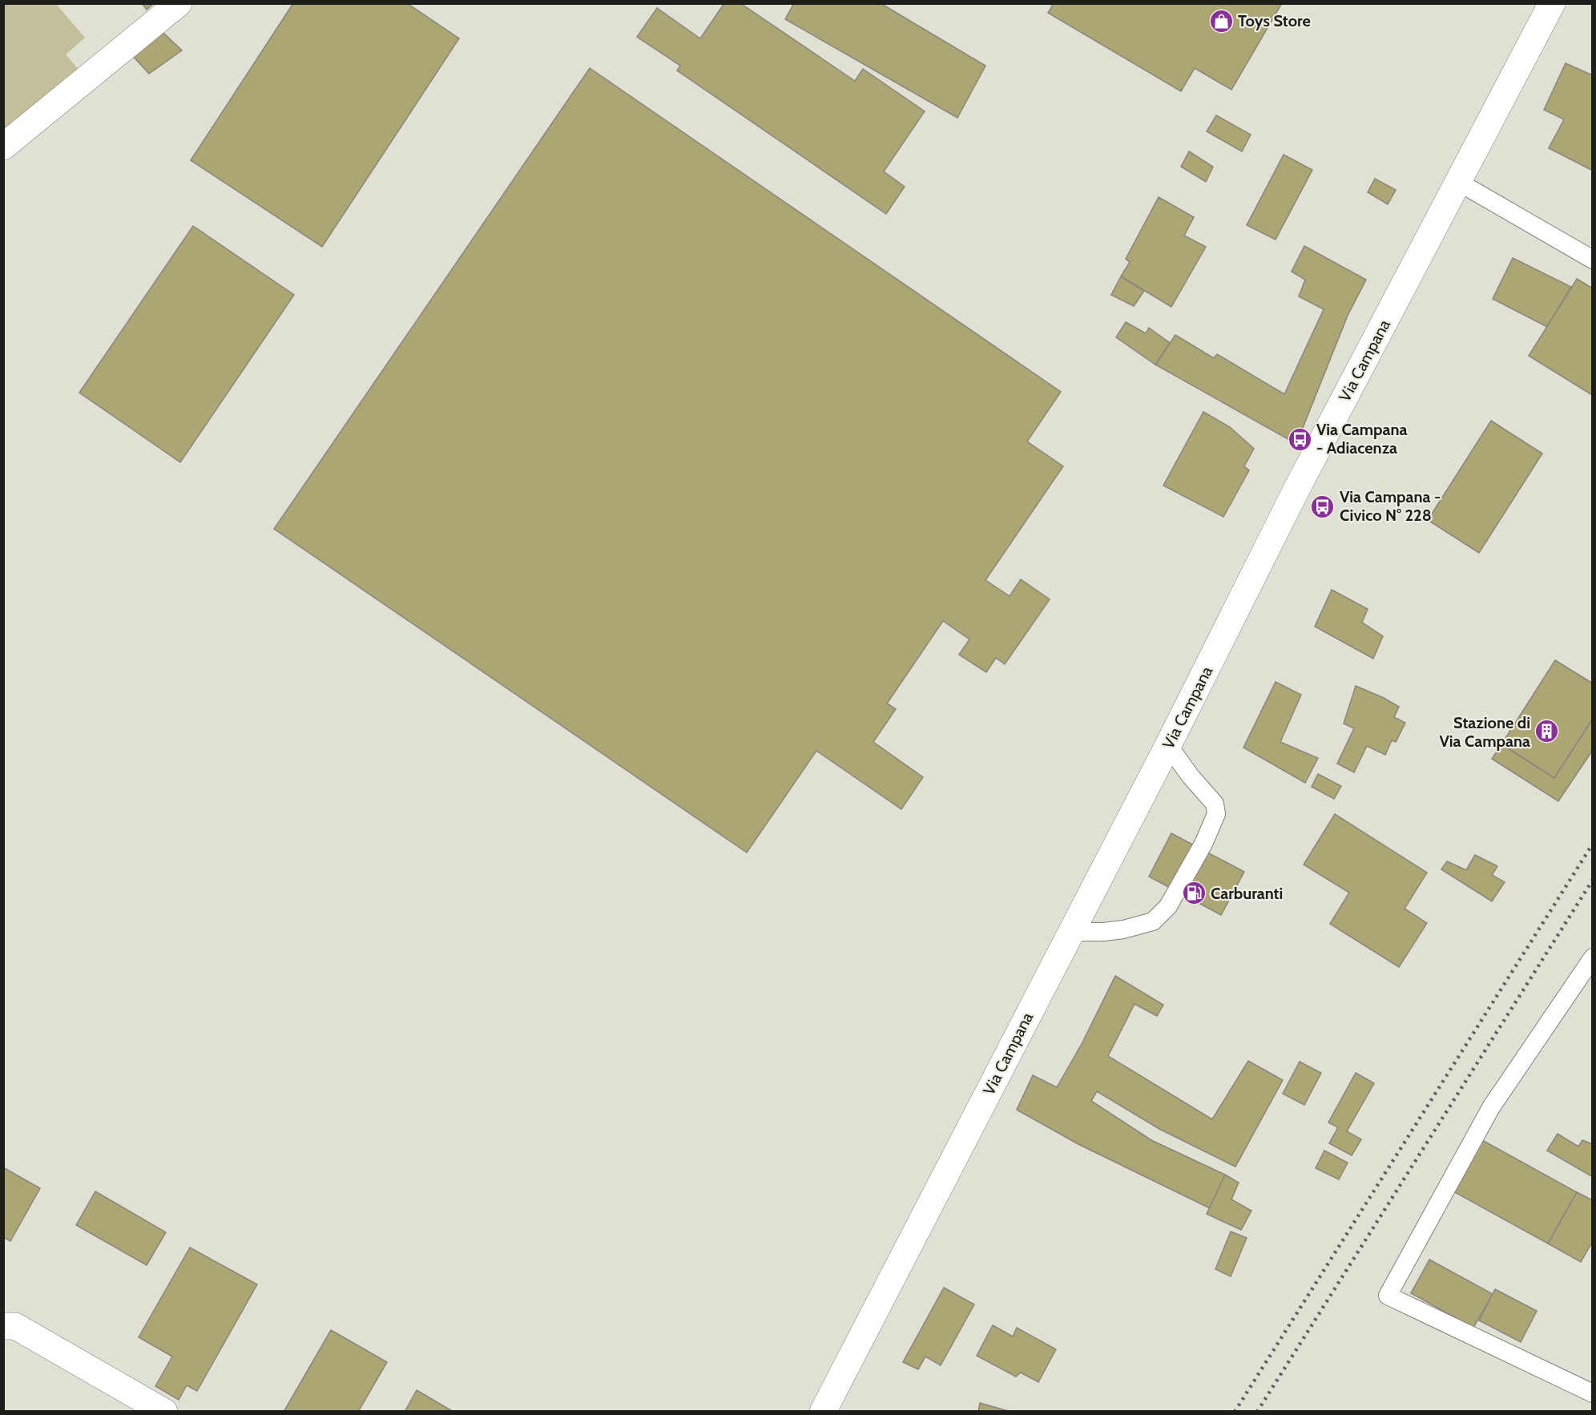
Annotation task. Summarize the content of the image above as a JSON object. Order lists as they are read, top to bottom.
{
  "streets": {
    "street": ["Via Campana"]
  },
  "places": {
    "shop": ["Toys Store"],
    "bus stop": ["Via Campana - Adiacenza", "Via Campana - Civico N° 228"],
    "building": ["Stazione di Via Campana"],
    "fuel station": ["Carburanti"]
  }
}
